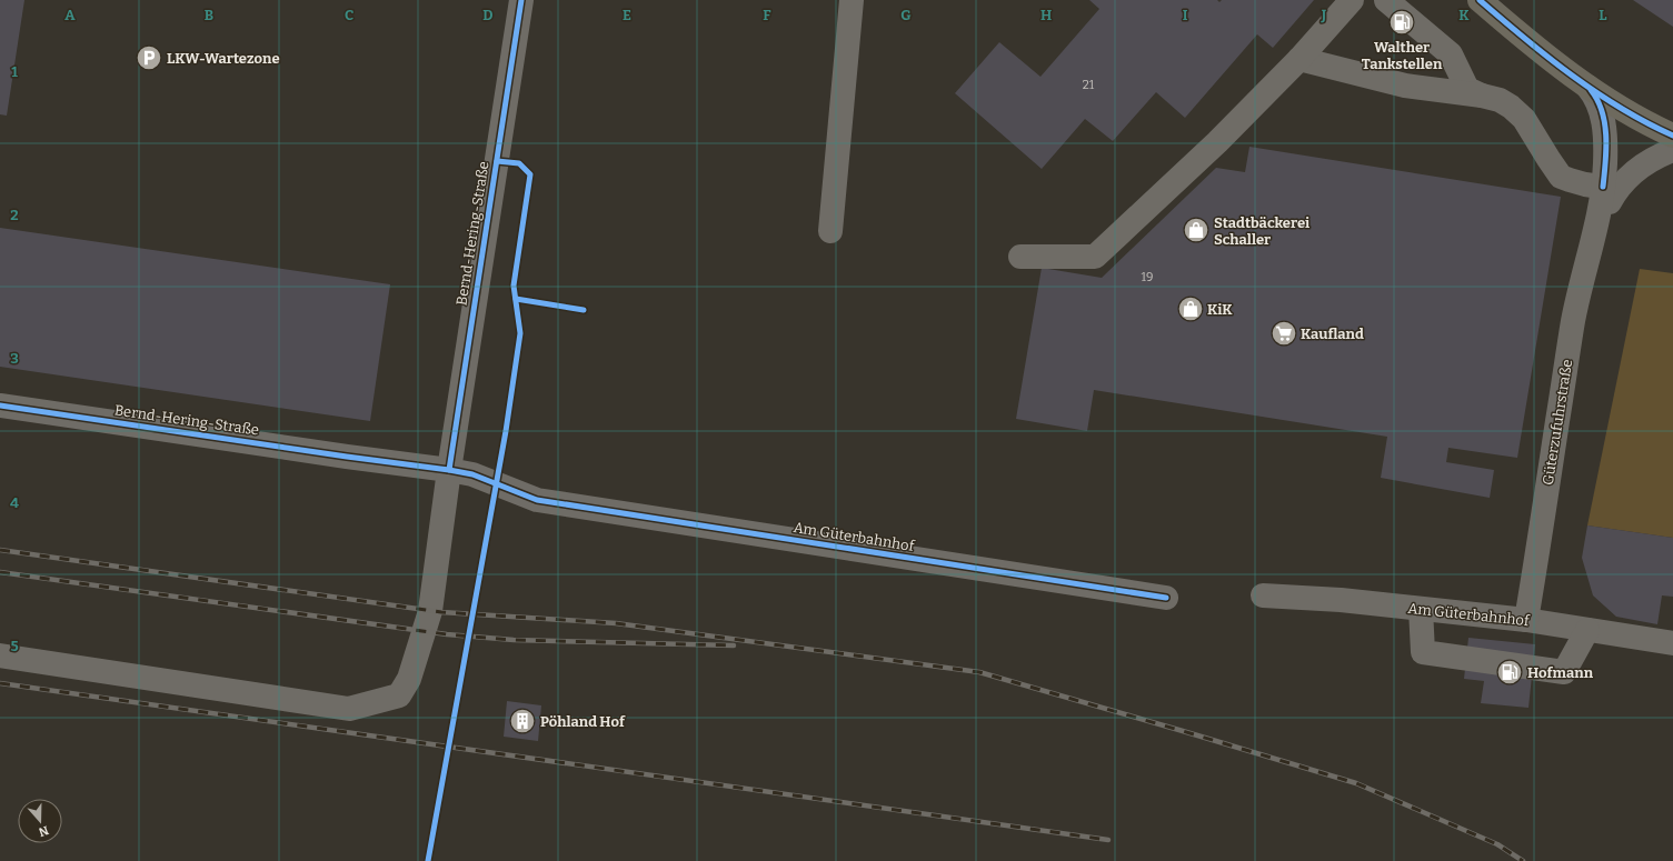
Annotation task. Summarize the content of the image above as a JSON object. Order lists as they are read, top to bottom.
{
  "streets": {
    "street": ["Bernd-Hering-Straße", "Güterzufuhrstraße", "Am Güterbahnhof"]
  },
  "crossings": [
    ["Bernd-Hering-Straße", "Am Güterbahnhof"],
    ["Güterzufuhrstraße", "Am Güterbahnhof"]
  ],
  "places": {
    "fuel station": ["Walther Tankstellen", "Hofmann"],
    "parking": ["LKW-Wartezone"],
    "shop": ["Stadtbäckerei Schaller", "KiK"],
    "supermarket": ["Kaufland"],
    "building": ["Pöhland Hof"]
  },
  "house_numbers": ["21", "19"],
  "north": "bottom",
  "grid": {
    "columns": [
      "A",
      "B",
      "C",
      "D",
      "E",
      "F",
      "G",
      "H",
      "I",
      "J",
      "K",
      "L"
    ],
    "rows": [
      "1",
      "2",
      "3",
      "4",
      "5"
    ]
  }
}
